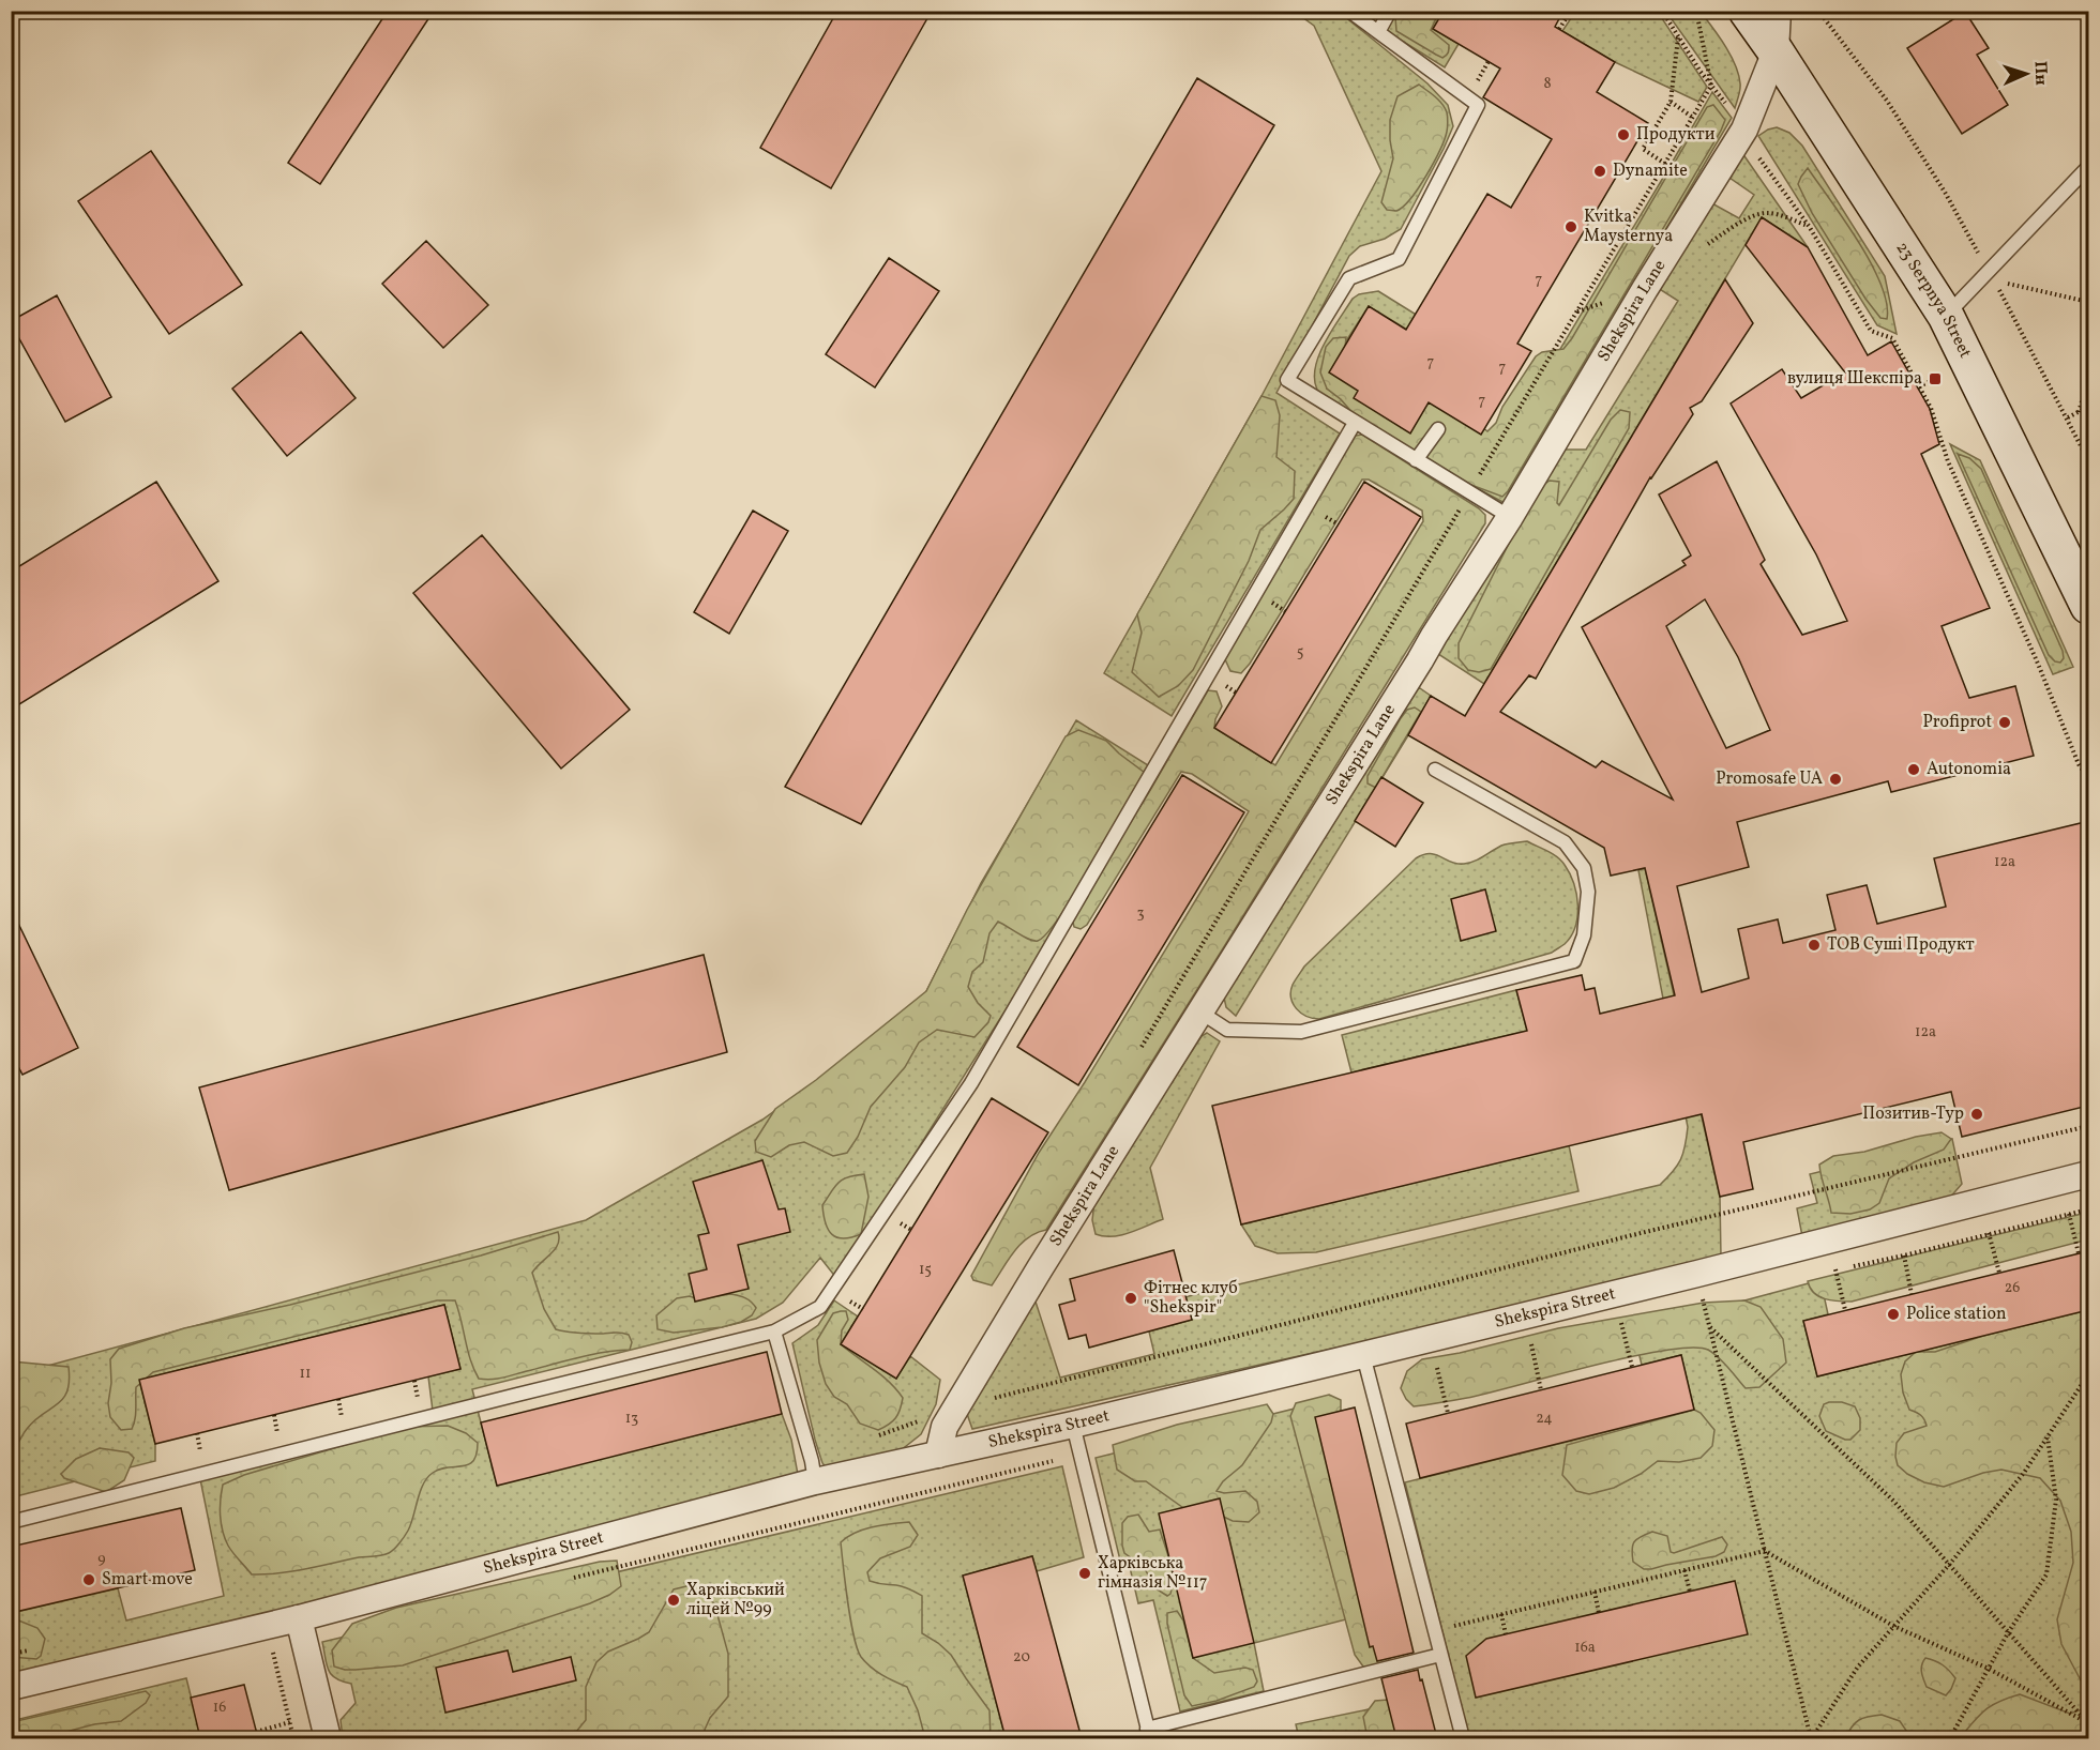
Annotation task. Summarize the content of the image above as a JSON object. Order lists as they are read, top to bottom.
{
  "streets": {
    "street": ["23 Serpnya Street", "Shekspira Lane", "Shekspira Street"]
  },
  "crossings": [
    ["23 Serpnya Street", "Shekspira Lane"],
    ["Shekspira Lane", "Shekspira Street"]
  ],
  "places": {
    "other": [
      "Продукти",
      "Dynamite",
      "Kvitka Maysternya",
      "Profiprot",
      "Autonomia",
      "Promosafe UA",
      "ТОВ Суші Продукт",
      "Позитив-Тур",
      "Фітнес клуб \"Shekspir\"",
      "Police station",
      "Харківська гімназія №117",
      "Smart move",
      "Харківський ліцей №99"
    ],
    "transit": ["вулиця Шекспіра"]
  },
  "house_numbers": [
    "8",
    "7",
    "7",
    "7",
    "7",
    "5",
    "12а",
    "3",
    "12а",
    "15",
    "26",
    "11",
    "13",
    "24",
    "9",
    "16а",
    "20",
    "16"
  ],
  "north": "right"
}
